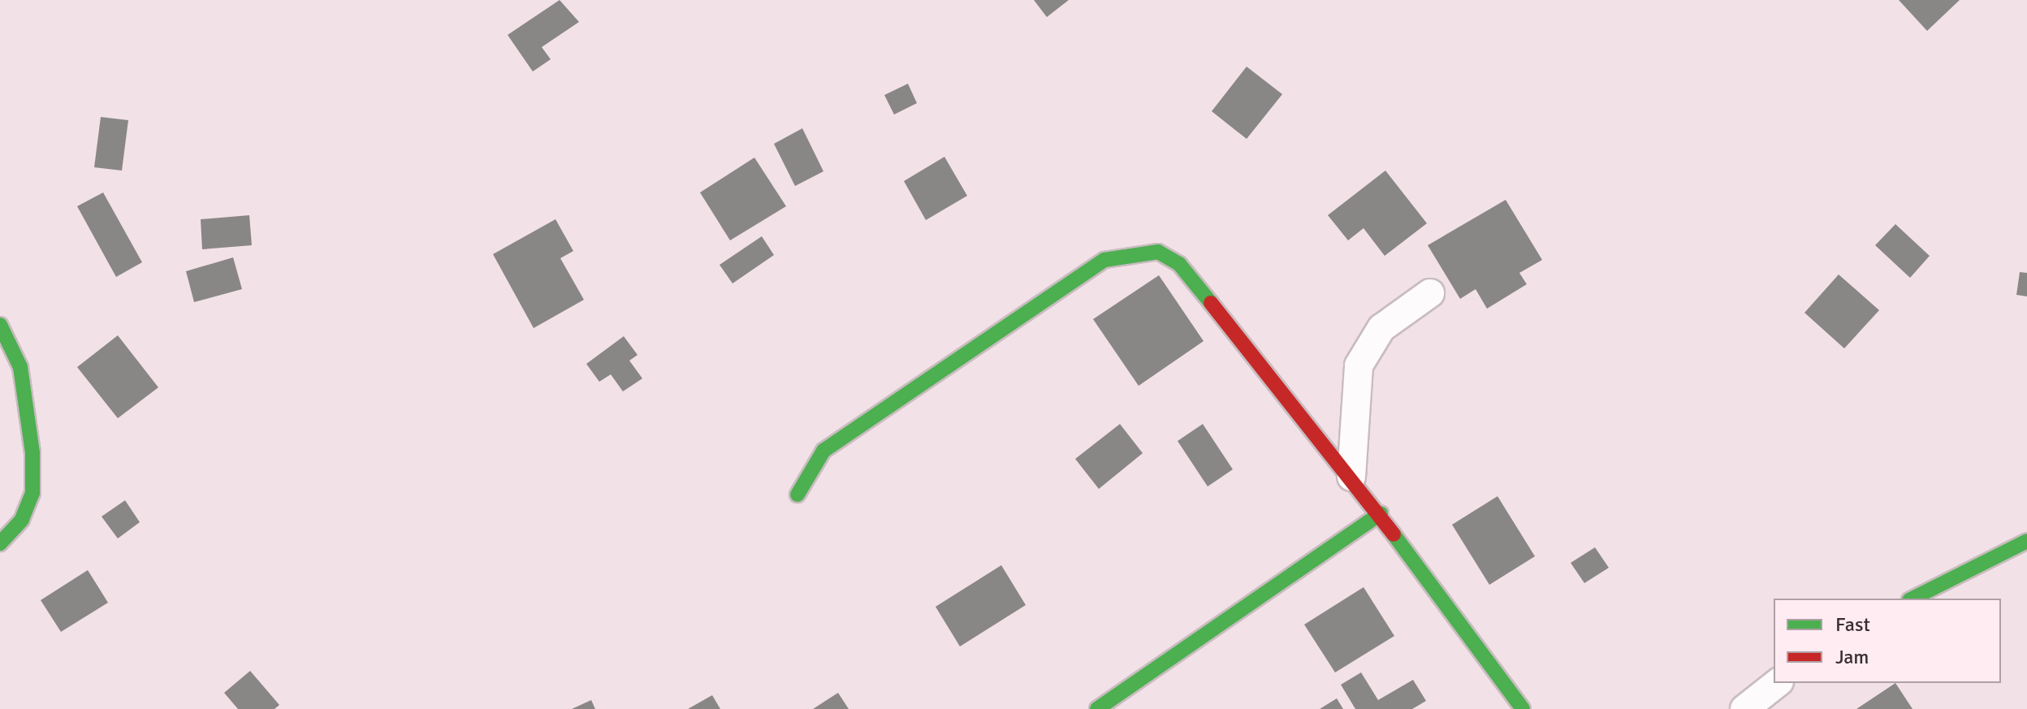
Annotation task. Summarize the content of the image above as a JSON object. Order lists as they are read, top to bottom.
{
  "legend": ["Fast", "Jam"]
}
